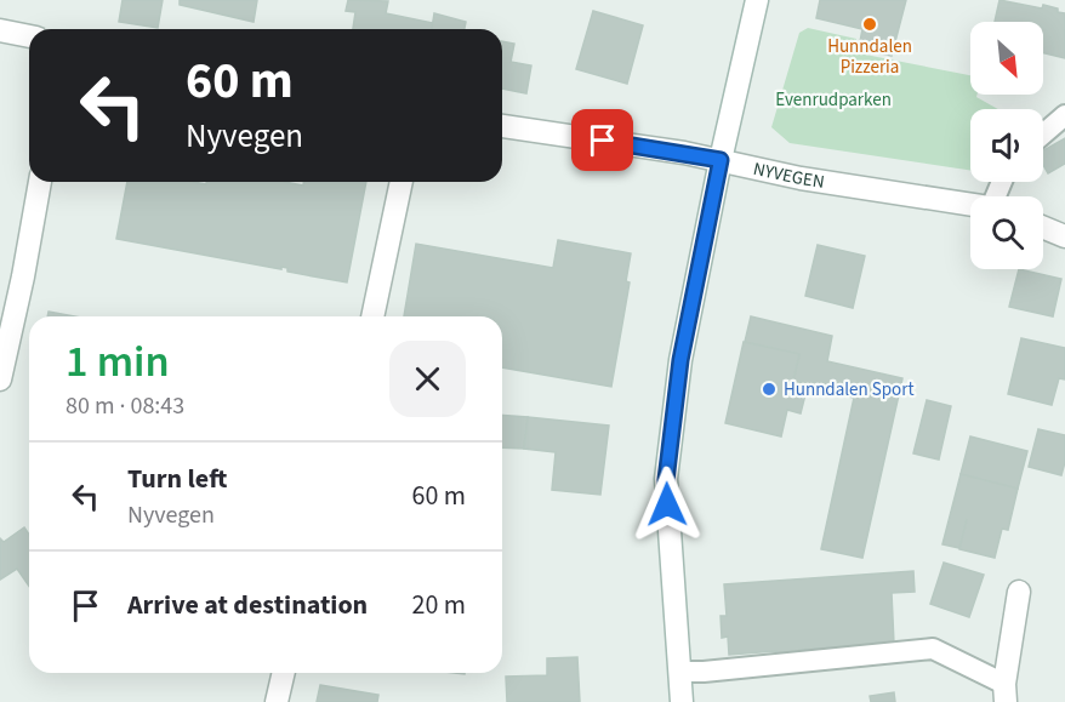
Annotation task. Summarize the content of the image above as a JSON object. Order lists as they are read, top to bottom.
{
  "streets": {
    "street": ["NYVEGEN"]
  },
  "parks": ["Evenrudparken"],
  "places": ["Hunndalen Pizzeria", "Hunndalen Sport"],
  "north": "bottom right",
  "page": {
    "turn": ["60 m", "Nyvegen"],
    "heading": ["1 min", "80 m · 08:43"],
    "list": [
      {
        "name": "Turn left",
        "note": "Nyvegen",
        "value": "60 m"
      },
      {
        "name": "Arrive at destination",
        "value": "20 m"
      }
    ]
  }
}
